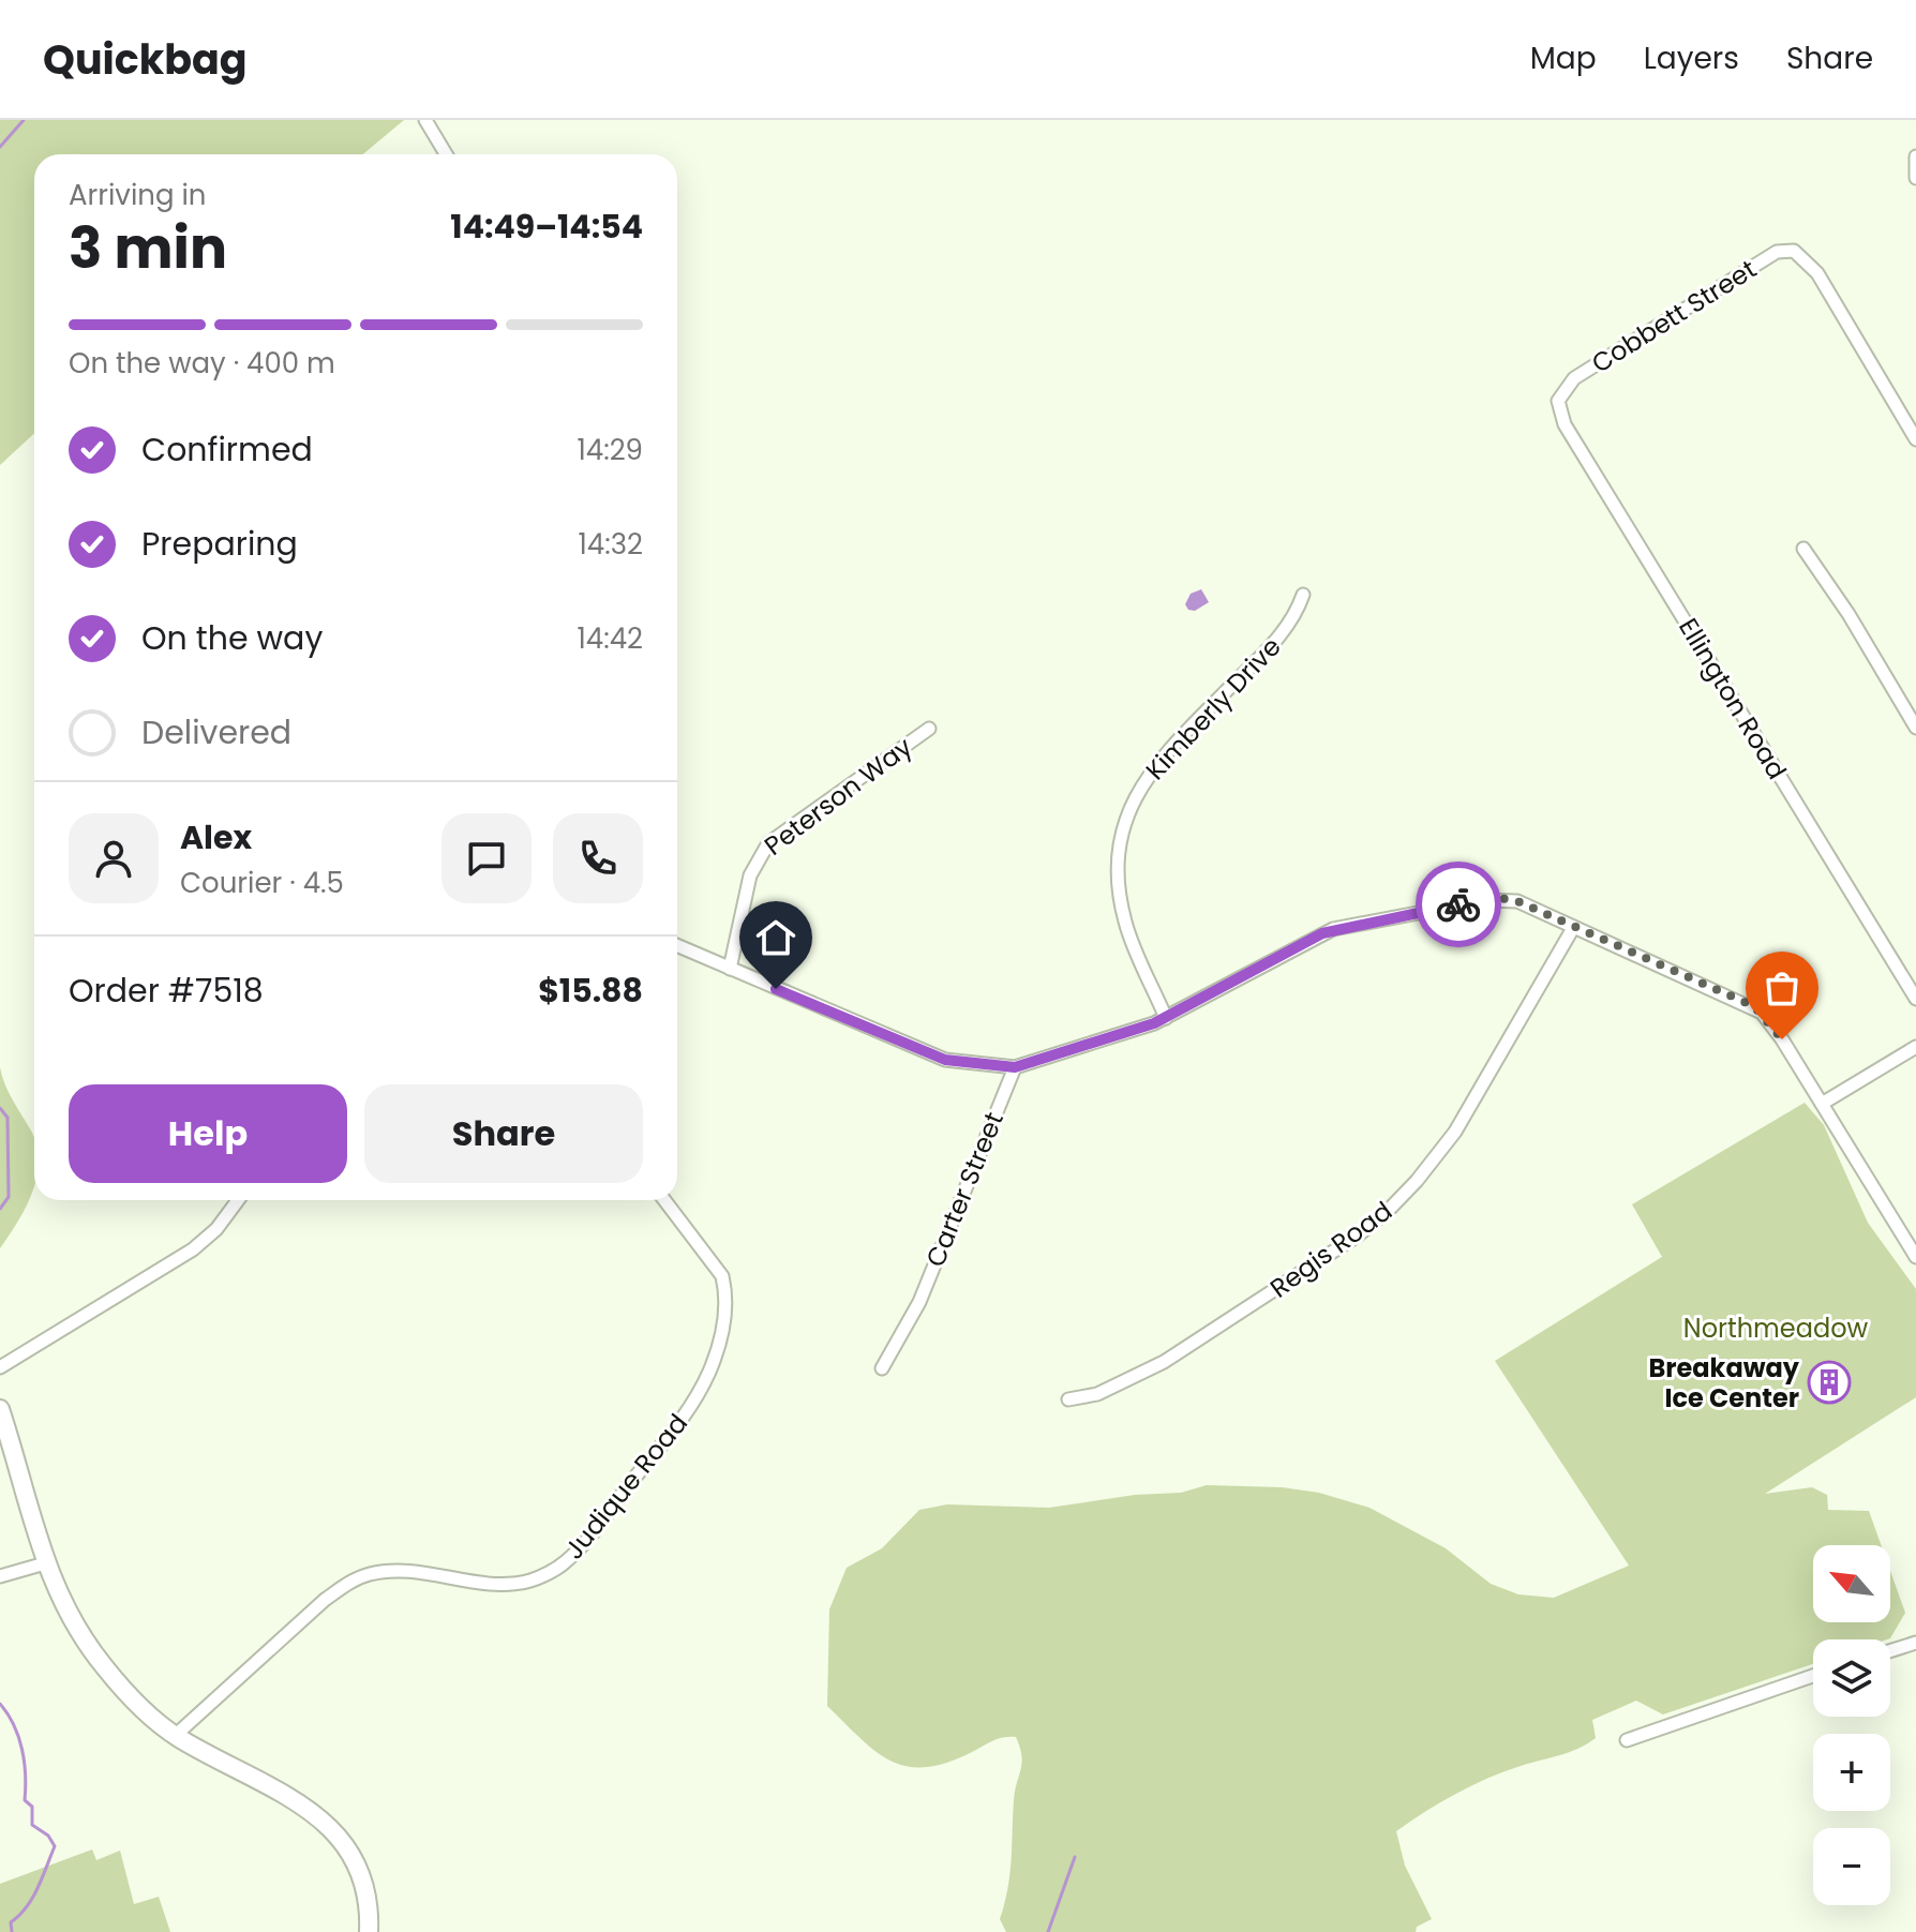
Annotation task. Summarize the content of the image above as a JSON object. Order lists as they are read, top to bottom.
{
  "streets": {
    "street": [
      "Cobbett Street",
      "Ellington Road",
      "Kimberly Drive",
      "Peterson Way",
      "Carter Street",
      "Regis Road",
      "Judique Road"
    ]
  },
  "crossings": [
    ["Cobbett Street", "Ellington Road"]
  ],
  "parks": ["Northmeadow"],
  "places": {
    "building": ["Breakaway Ice Center"]
  },
  "north": "top left",
  "page": {
    "header": "Quickbag",
    "nav": ["Map", "Layers", "Share"],
    "heading": ["3 min", "Arriving in", "14:49–14:54"],
    "panel": [
      "Alex",
      "Courier · 4.5",
      "Order #7518",
      "$15.88"
    ],
    "bar": "On the way · 400 m",
    "list": [
      ["Confirmed", "14:29"],
      ["Preparing", "14:32"],
      ["On the way", "14:42"],
      "Delivered"
    ],
    "buttons": ["Help", "Share"],
    "map_buttons": ["+", "−"]
  }
}
